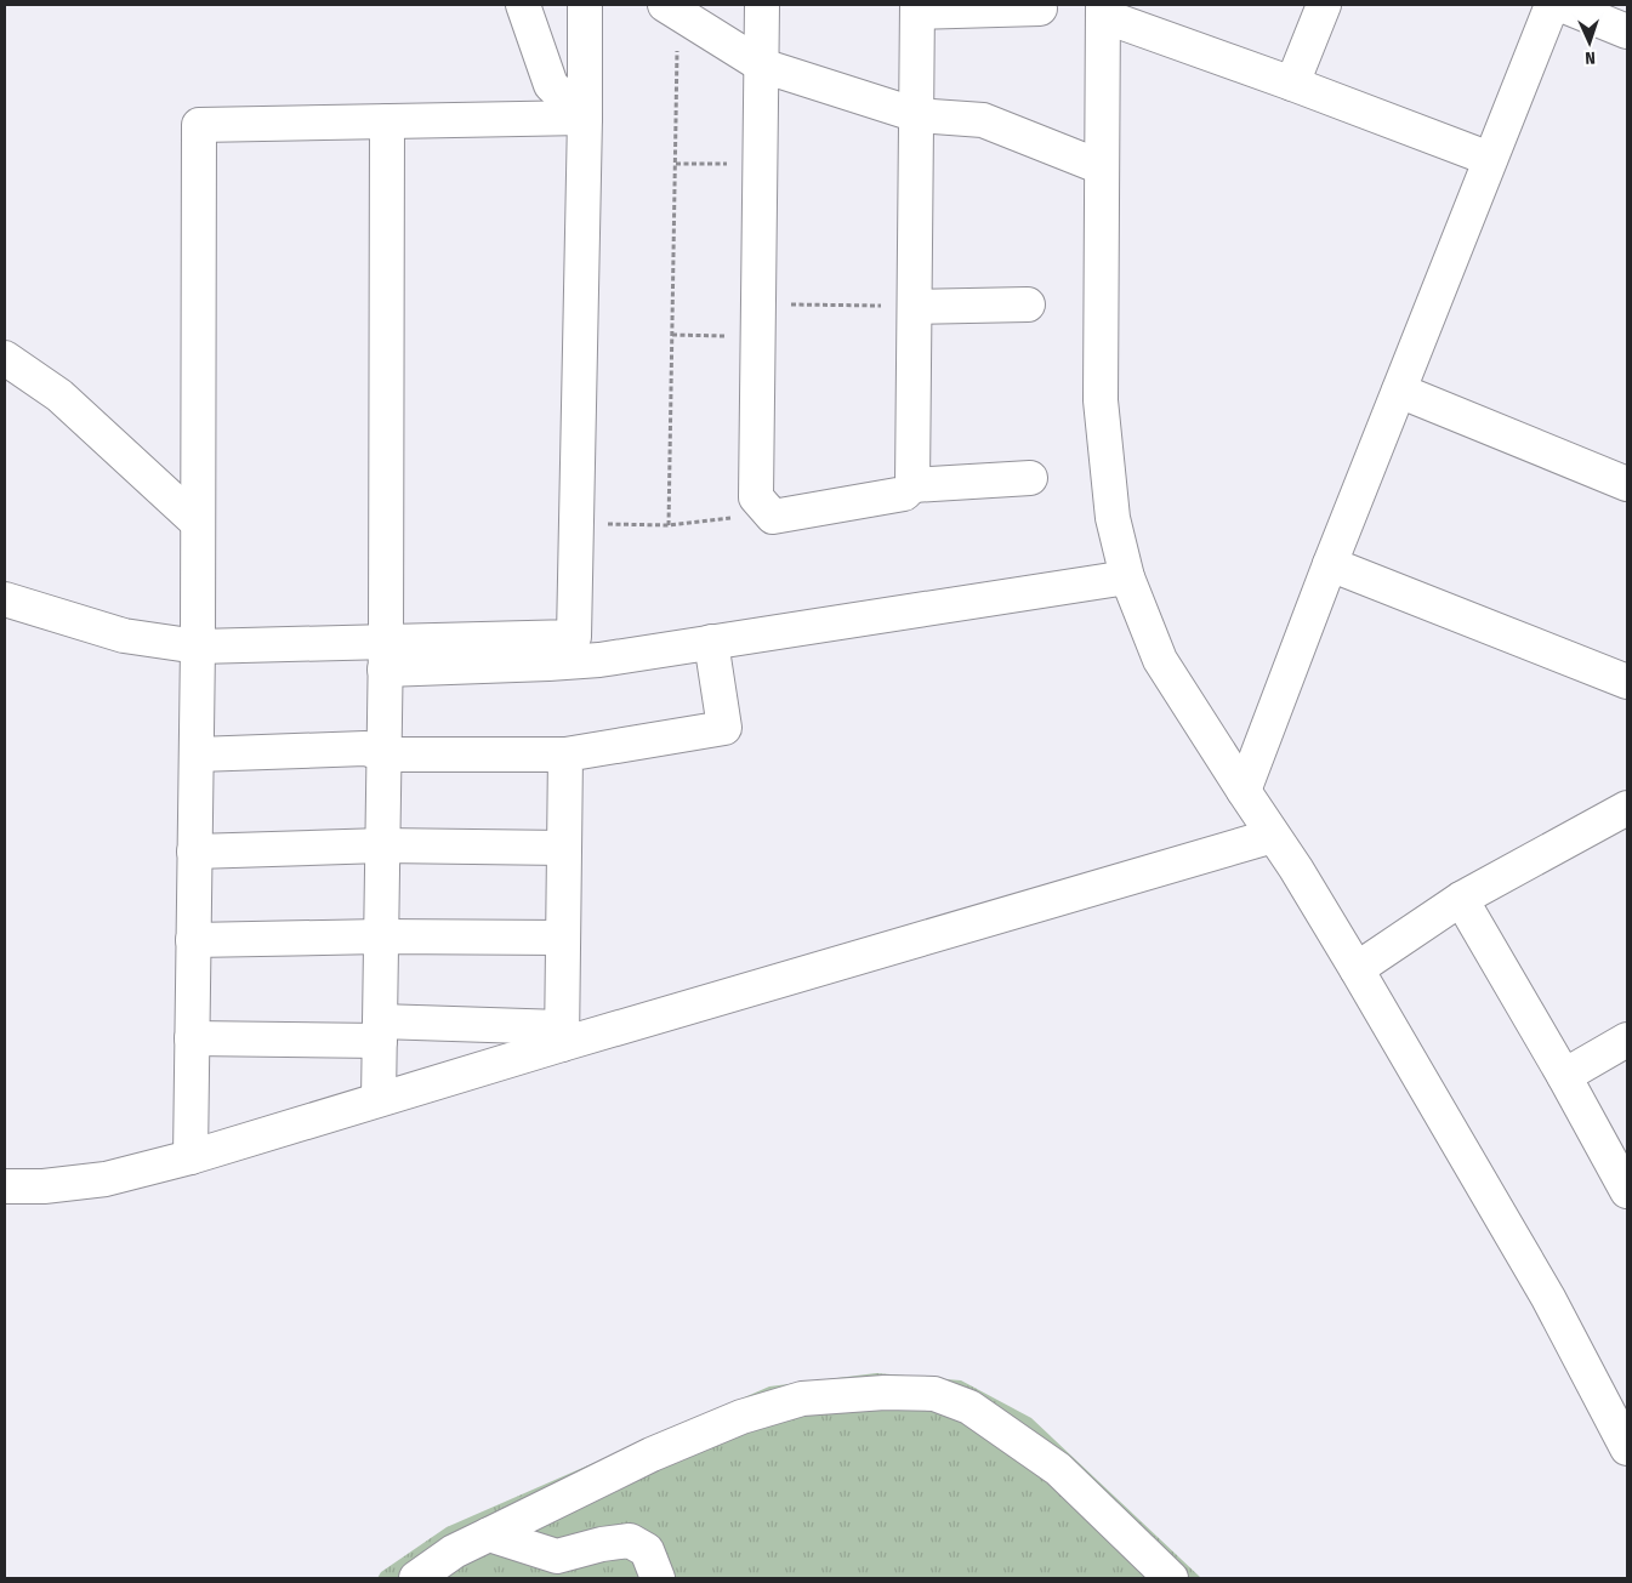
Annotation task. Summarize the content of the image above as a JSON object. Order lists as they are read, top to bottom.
{
  "north": "bottom"
}
